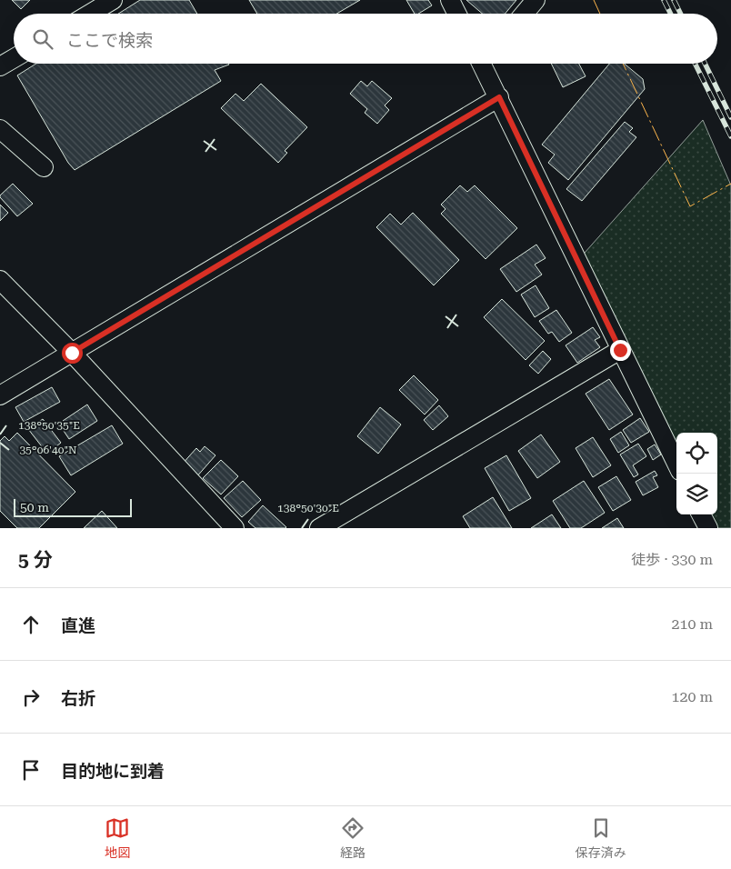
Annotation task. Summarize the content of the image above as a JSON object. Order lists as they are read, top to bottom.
{
  "scale_bar": "50 m",
  "page": {
    "search": "ここで検索",
    "scale": "50 m",
    "heading": ["5 分", "徒歩 · 330 m"],
    "list": [
      ["直進", "210 m"],
      ["右折", "120 m"],
      "目的地に到着"
    ],
    "nav": ["地図", "経路", "保存済み"]
  },
  "coordinates": ["138°50'35\"E", "35°06'40\"N", "138°50'30\"E"]
}
